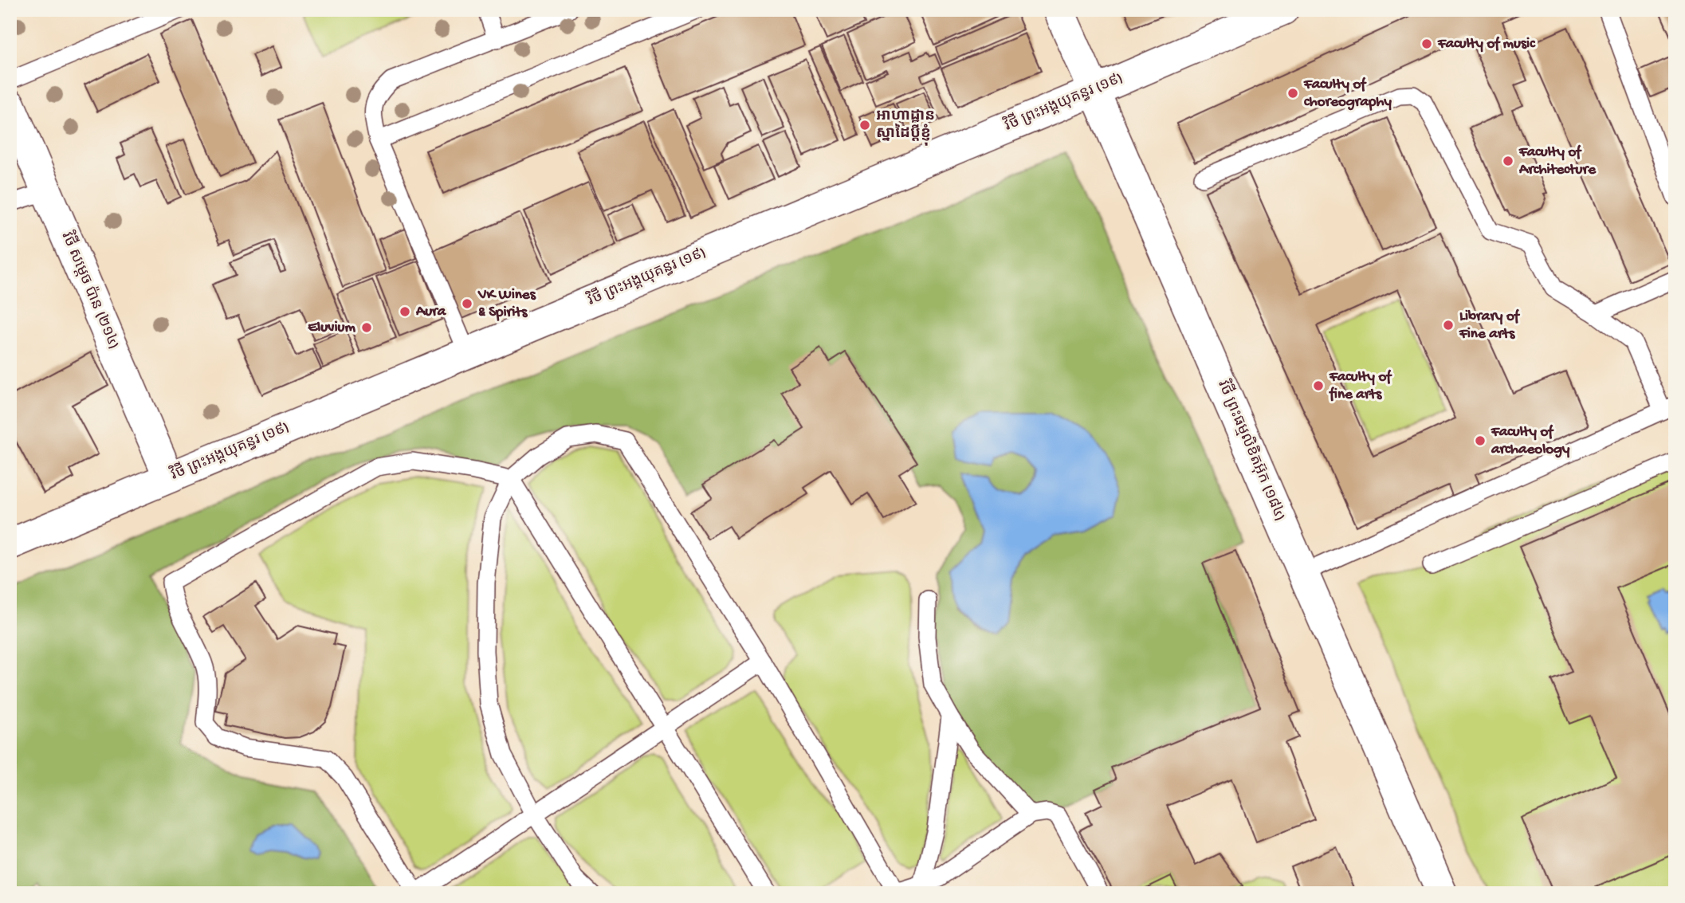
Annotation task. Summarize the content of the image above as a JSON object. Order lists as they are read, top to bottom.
{
  "streets": {
    "street": ["វិថី ព្រះអង្គយុគន្ធរ (១៩)", "វិថី សម្តេច ប៉ាន (២១៤)", "វិថី ព្រះធម្មលិខិតអ៊ុក (១៨៤)"]
  },
  "crossings": [
    ["វិថី ព្រះអង្គយុគន្ធរ (១៩)", "វិថី សម្តេច ប៉ាន (២១៤)"],
    ["វិថី ព្រះអង្គយុគន្ធរ (១៩)", "វិថី ព្រះធម្មលិខិតអ៊ុក (១៨៤)"]
  ],
  "places": [
    "Faculty of music",
    "Faculty of choreography",
    "អាហាដ្ឋាន ស្នាដៃប្ដីខ្ញុំ",
    "Faculty of Architecture",
    "VK Wines & Spirits",
    "Aura",
    "Library of Fine arts",
    "Eluvium",
    "Faculty of fine arts",
    "Faculty of archaeology"
  ]
}
